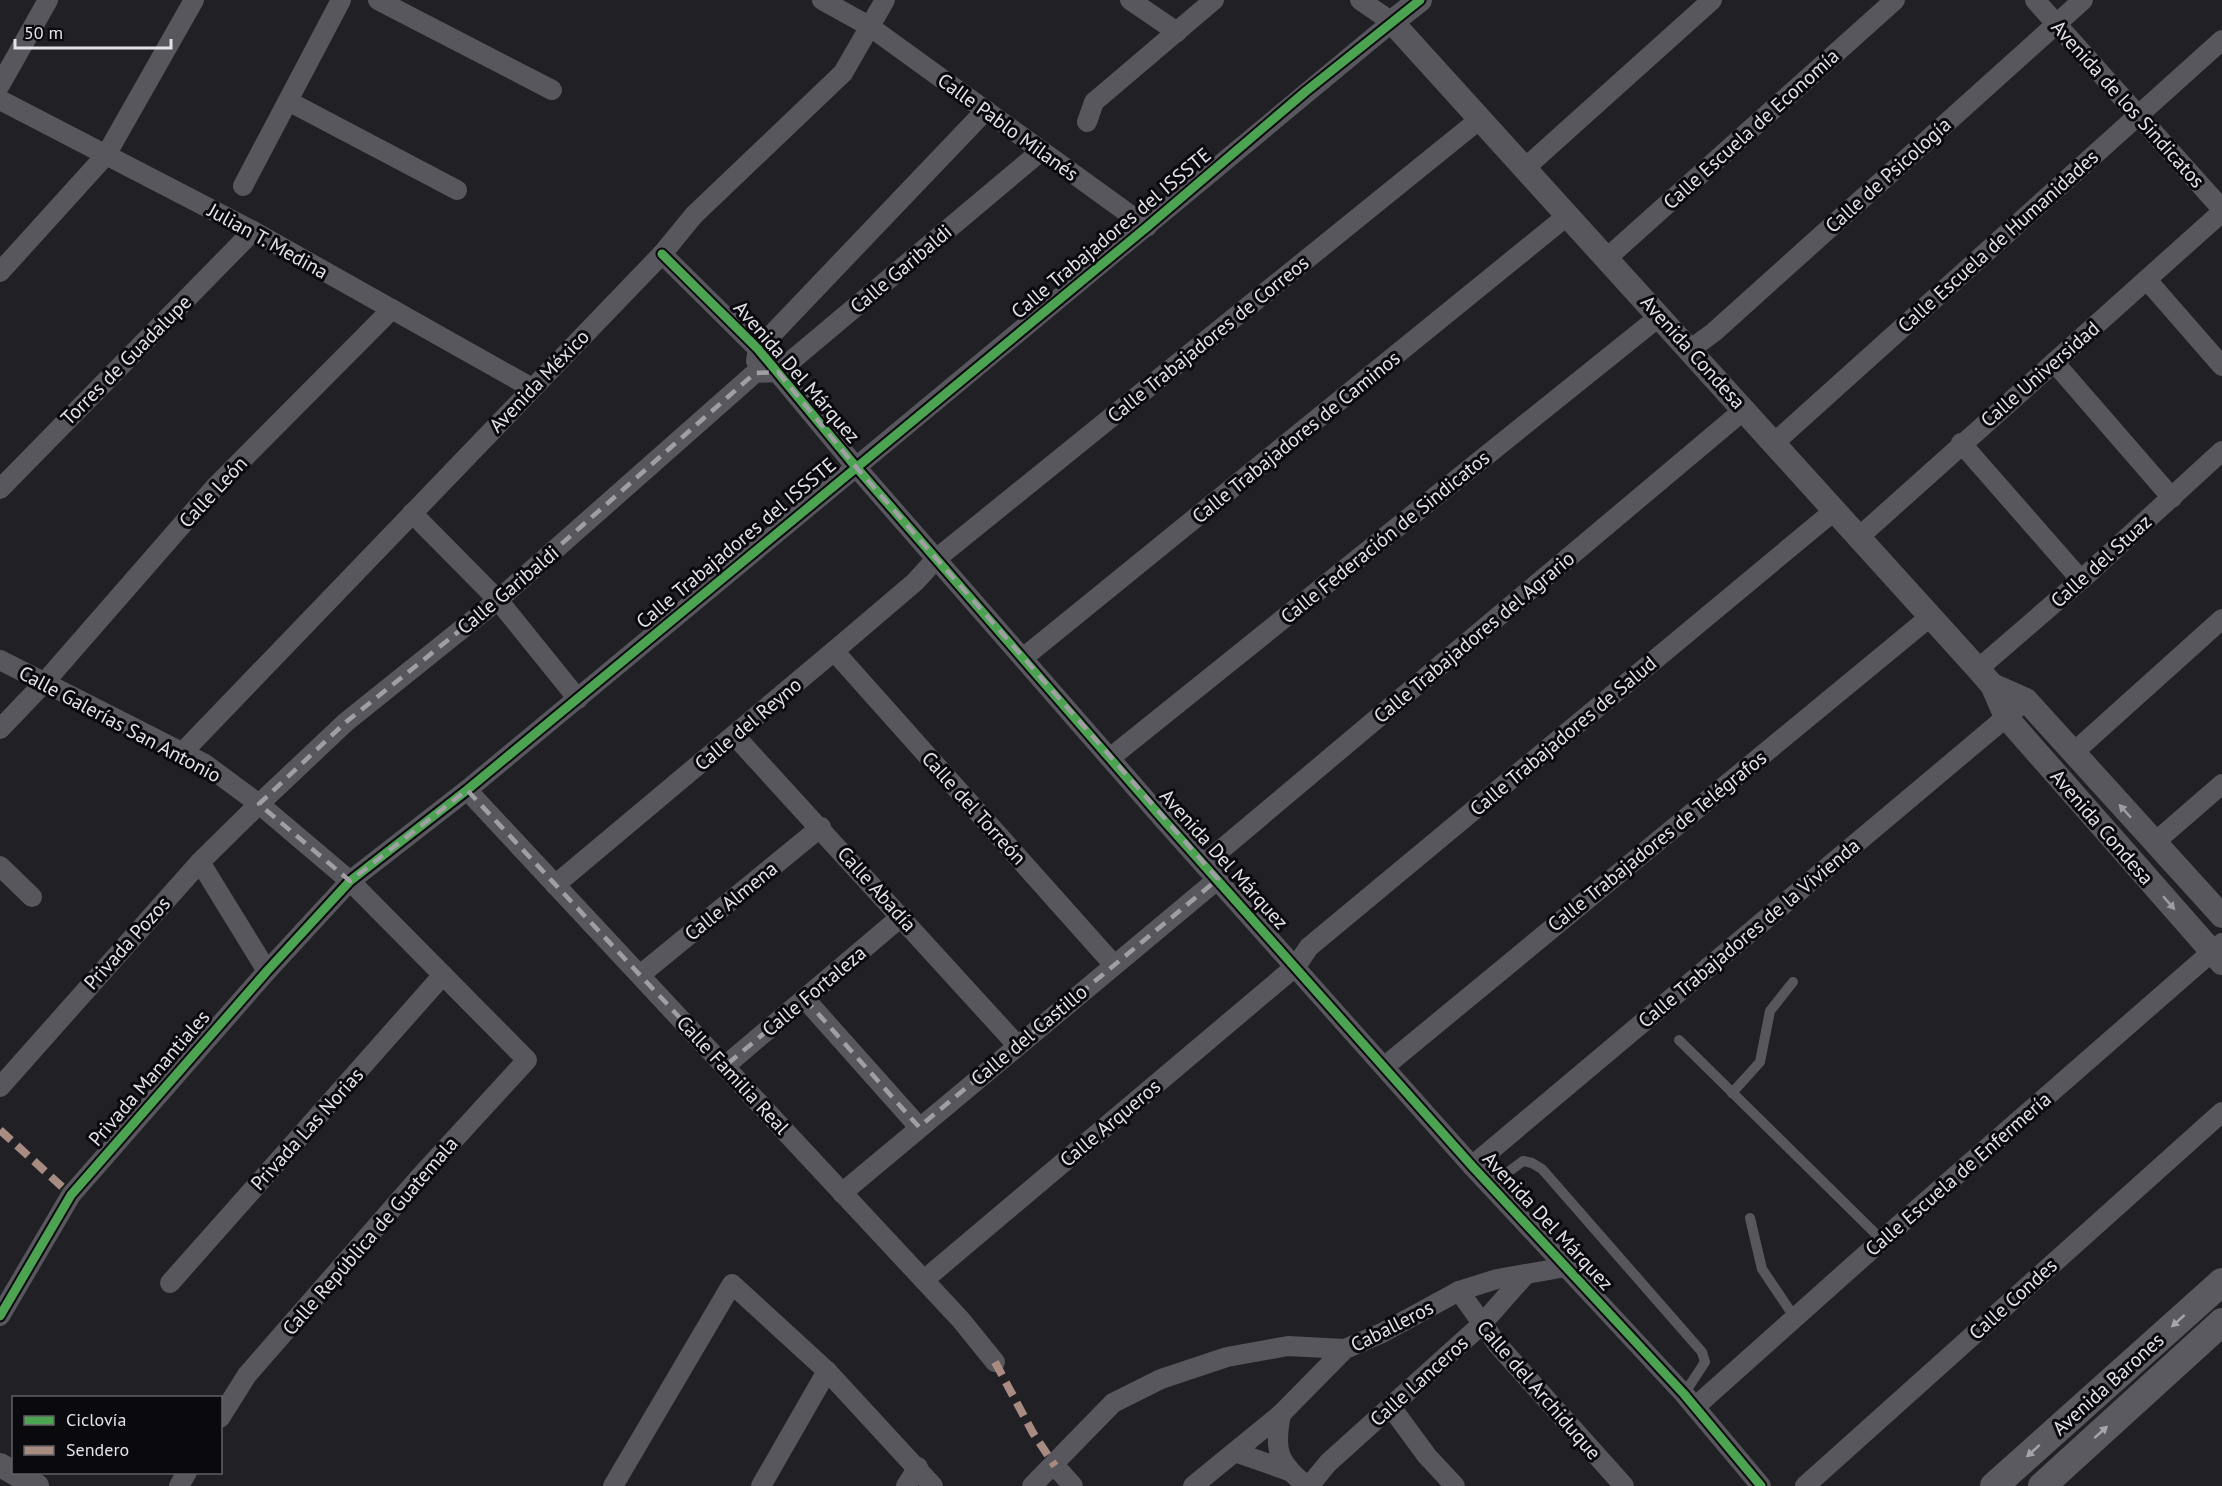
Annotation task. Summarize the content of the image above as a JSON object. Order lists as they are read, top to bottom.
{
  "streets": {
    "main road": ["Avenida Barones"],
    "street": [
      "Avenida de los Sindicatos",
      "Calle Pablo Milanés",
      "Calle Escuela de Economía",
      "Calle de Psicología",
      "Calle Trabajadores del ISSSTE",
      "Julian T. Medina",
      "Calle Escuela de Humanidades",
      "Calle Garibaldi",
      "Calle Trabajadores de Correos",
      "Avenida Condesa",
      "Torres de Guadalupe",
      "Avenida Del Márquez",
      "Calle Universidad",
      "Avenida México",
      "Calle Trabajadores de Caminos",
      "Calle León",
      "Calle Federación de Sindicatos",
      "Calle del Stuaz",
      "Calle Trabajadores del Agrario",
      "Calle Galerías San Antonio",
      "Calle del Reyno",
      "Calle Trabajadores de Salud",
      "Calle del Torreón",
      "Calle Trabajadores de Telégrafos",
      "Calle Abadía",
      "Calle Almena",
      "Calle Trabajadores de la Vivienda",
      "Privada Pozos",
      "Calle Fortaleza",
      "Calle del Castillo",
      "Calle Familia Real",
      "Privada Manantiales",
      "Calle Arqueros",
      "Privada Las Norias",
      "Calle Escuela de Enfermería",
      "Calle República de Guatemala",
      "Calle Condes",
      "Caballeros",
      "Calle Lanceros",
      "Calle del Archiduque"
    ]
  },
  "crossings": [
    ["Avenida de los Sindicatos", "Calle de Psicología"],
    ["Avenida de los Sindicatos", "Calle Escuela de Humanidades"],
    ["Avenida de los Sindicatos", "Calle Universidad"],
    ["Calle Pablo Milanés", "Calle Trabajadores del ISSSTE"],
    ["Calle Pablo Milanés", "Calle Garibaldi"],
    ["Calle Pablo Milanés", "Avenida México"],
    ["Calle Escuela de Economía", "Avenida Condesa"],
    ["Calle de Psicología", "Avenida Condesa"],
    ["Calle Trabajadores del ISSSTE", "Avenida Condesa"],
    ["Calle Trabajadores del ISSSTE", "Avenida Del Márquez"],
    ["Calle Trabajadores del ISSSTE", "Calle Galerías San Antonio"],
    ["Calle Trabajadores del ISSSTE", "Calle Familia Real"],
    ["Calle Trabajadores del ISSSTE", "Privada Manantiales"],
    ["Julian T. Medina", "Torres de Guadalupe"],
    ["Julian T. Medina", "Avenida México"],
    ["Julian T. Medina", "Calle León"],
    ["Calle Escuela de Humanidades", "Avenida Condesa"],
    ["Calle Garibaldi", "Avenida Del Márquez"],
    ["Calle Garibaldi", "Calle Galerías San Antonio"],
    ["Calle Garibaldi", "Privada Pozos"],
    ["Calle Trabajadores de Correos", "Avenida Condesa"],
    ["Calle Trabajadores de Correos", "Avenida Del Márquez"],
    ["Calle Trabajadores de Correos", "Calle del Reyno"],
    ["Avenida Condesa", "Calle Universidad"],
    ["Avenida Condesa", "Calle Trabajadores de Caminos"],
    ["Avenida Condesa", "Calle Federación de Sindicatos"],
    ["Avenida Condesa", "Calle del Stuaz"],
    ["Avenida Condesa", "Calle Trabajadores del Agrario"],
    ["Avenida Condesa", "Calle Trabajadores de Salud"],
    ["Avenida Condesa", "Calle Trabajadores de Telégrafos"],
    ["Avenida Condesa", "Calle Trabajadores de la Vivienda"],
    ["Avenida Condesa", "Calle Escuela de Enfermería"],
    ["Avenida Del Márquez", "Avenida México"],
    ["Avenida Del Márquez", "Calle Trabajadores de Caminos"],
    ["Avenida Del Márquez", "Calle Federación de Sindicatos"],
    ["Avenida Del Márquez", "Calle Trabajadores del Agrario"],
    ["Avenida Del Márquez", "Calle del Reyno"],
    ["Avenida Del Márquez", "Calle Trabajadores de Salud"],
    ["Avenida Del Márquez", "Calle Trabajadores de Telégrafos"],
    ["Avenida Del Márquez", "Calle Trabajadores de la Vivienda"],
    ["Avenida Del Márquez", "Calle del Castillo"],
    ["Avenida Del Márquez", "Calle Arqueros"],
    ["Avenida Del Márquez", "Calle Escuela de Enfermería"],
    ["Avenida Del Márquez", "Caballeros"],
    ["Avenida México", "Calle Galerías San Antonio"],
    ["Calle León", "Calle Galerías San Antonio"],
    ["Calle Galerías San Antonio", "Privada Pozos"],
    ["Calle Galerías San Antonio", "Privada Manantiales"],
    ["Calle Galerías San Antonio", "Privada Las Norias"],
    ["Calle Galerías San Antonio", "Calle República de Guatemala"],
    ["Calle del Reyno", "Calle del Torreón"],
    ["Calle del Reyno", "Calle Abadía"],
    ["Calle del Reyno", "Calle Familia Real"],
    ["Calle Trabajadores de Salud", "Calle Arqueros"],
    ["Calle del Torreón", "Calle del Castillo"],
    ["Calle Abadía", "Calle Almena"],
    ["Calle Abadía", "Calle Fortaleza"],
    ["Calle Abadía", "Calle del Castillo"],
    ["Calle Almena", "Calle Familia Real"],
    ["Calle Fortaleza", "Calle Familia Real"],
    ["Calle del Castillo", "Calle Familia Real"],
    ["Calle Familia Real", "Calle Arqueros"],
    ["Caballeros", "Calle Lanceros"],
    ["Caballeros", "Calle del Archiduque"],
    ["Calle Lanceros", "Calle del Archiduque"]
  ],
  "legend": ["Ciclovía", "Sendero"],
  "scale_bar": "50 m"
}
